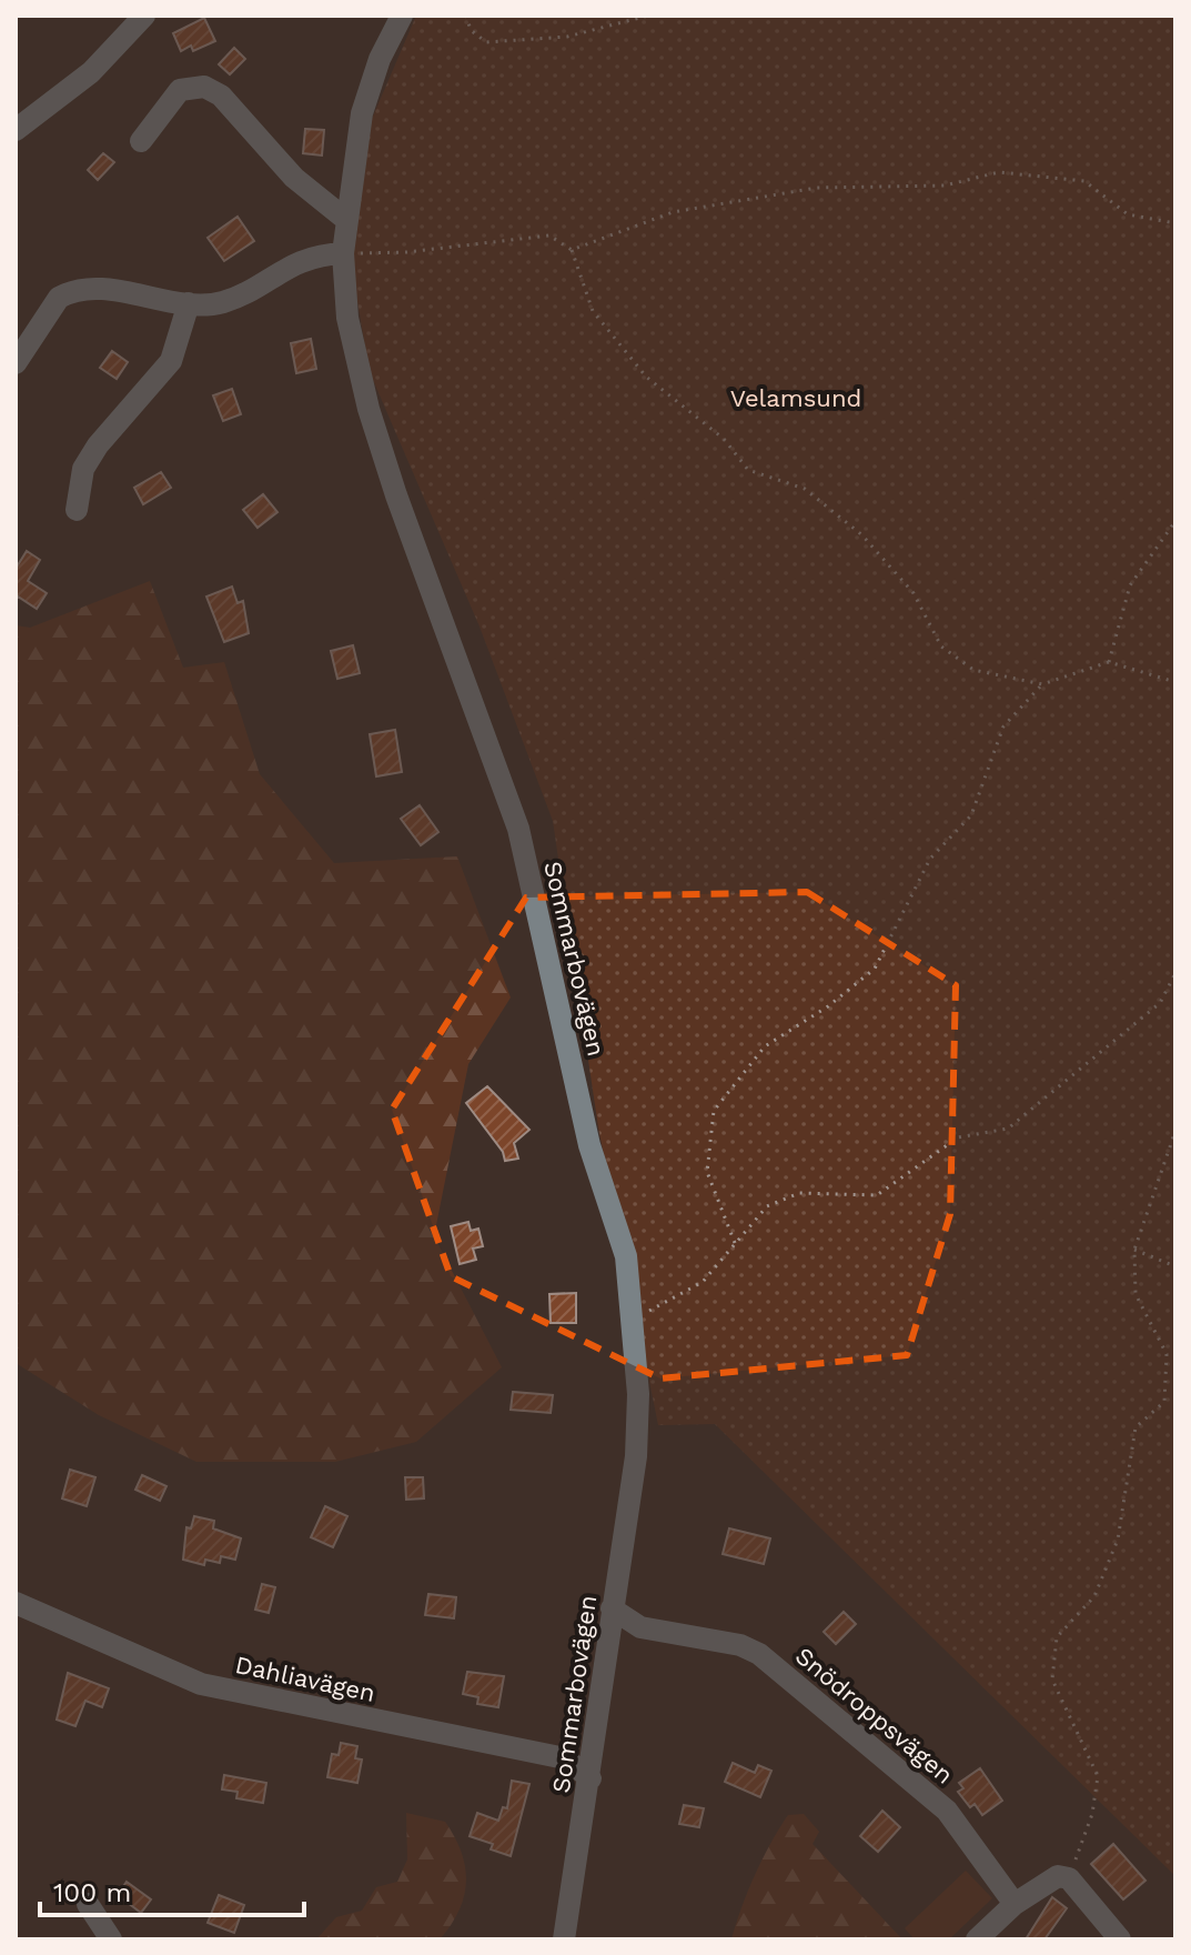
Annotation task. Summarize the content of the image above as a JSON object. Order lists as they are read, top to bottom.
{
  "streets": {
    "street": ["Sommarbovägen", "Dahliavägen", "Snödroppsvägen"]
  },
  "crossings": [
    ["Sommarbovägen", "Dahliavägen"],
    ["Sommarbovägen", "Snödroppsvägen"]
  ],
  "parks": ["Velamsund"],
  "scale_bar": "100 m"
}
